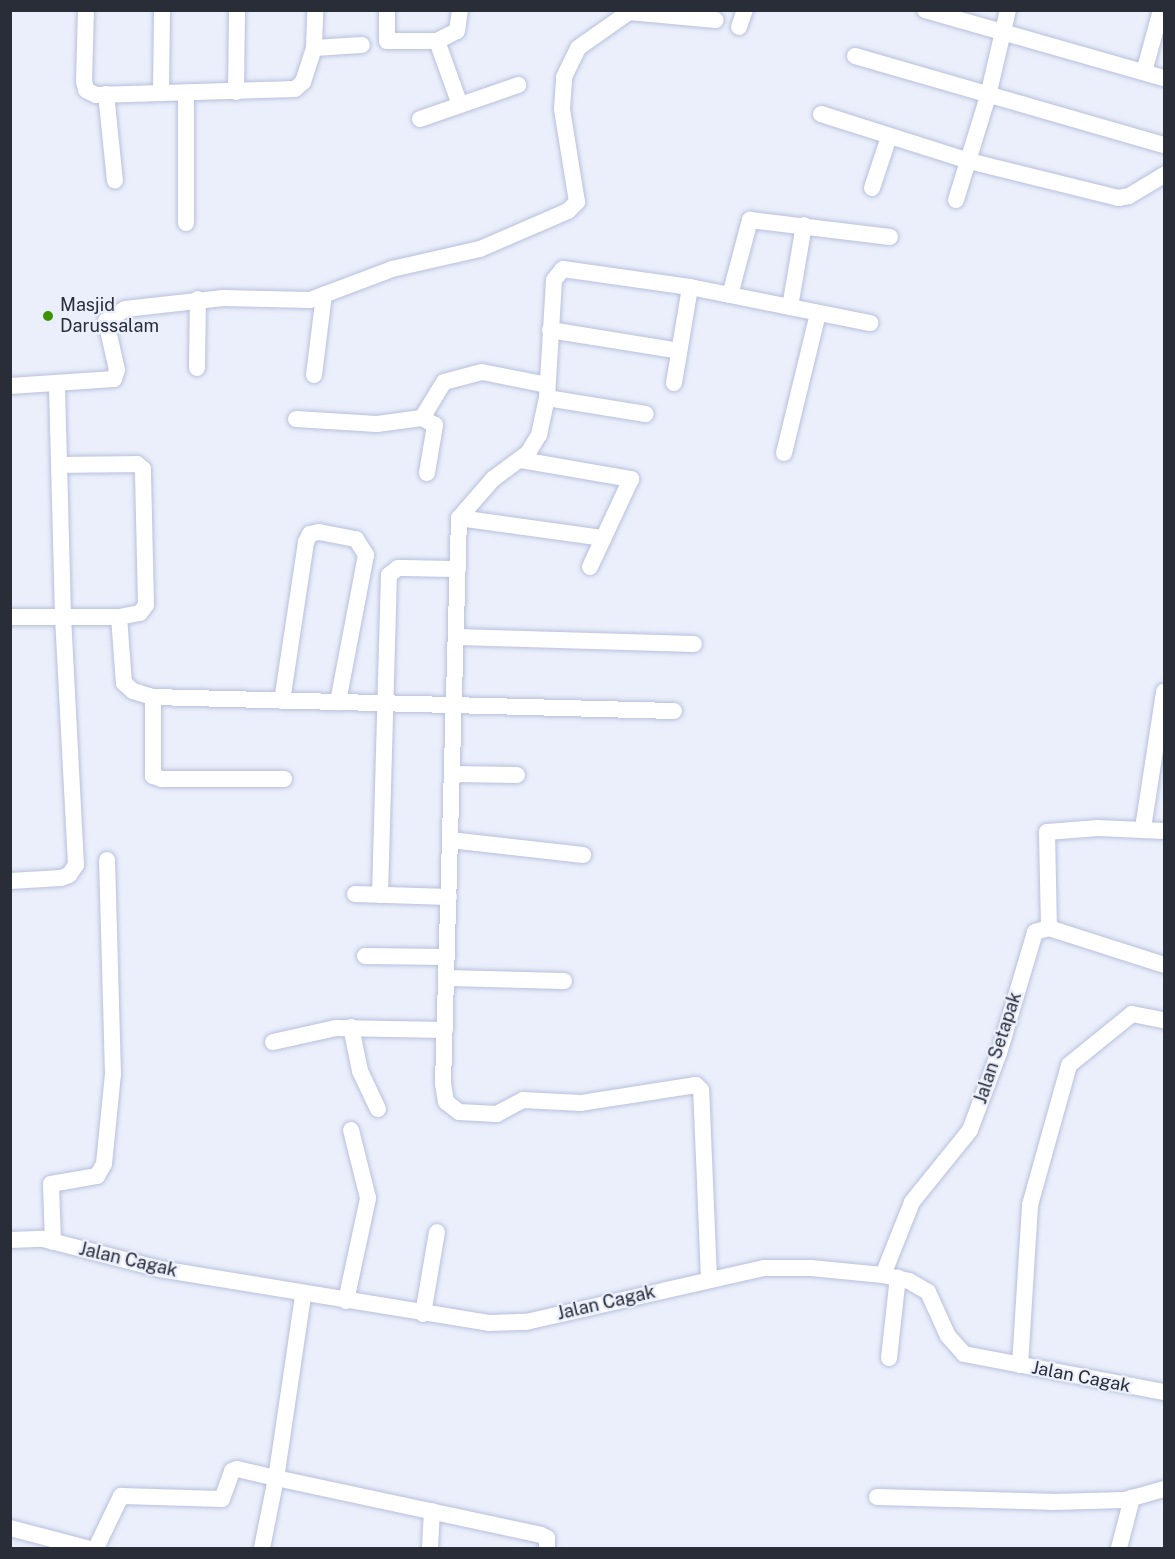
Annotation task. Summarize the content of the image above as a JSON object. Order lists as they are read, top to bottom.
{
  "streets": {
    "street": ["Jalan Setapak", "Jalan Cagak"]
  },
  "crossings": [
    ["Jalan Setapak", "Jalan Cagak"]
  ],
  "places": ["Masjid Darussalam"]
}
